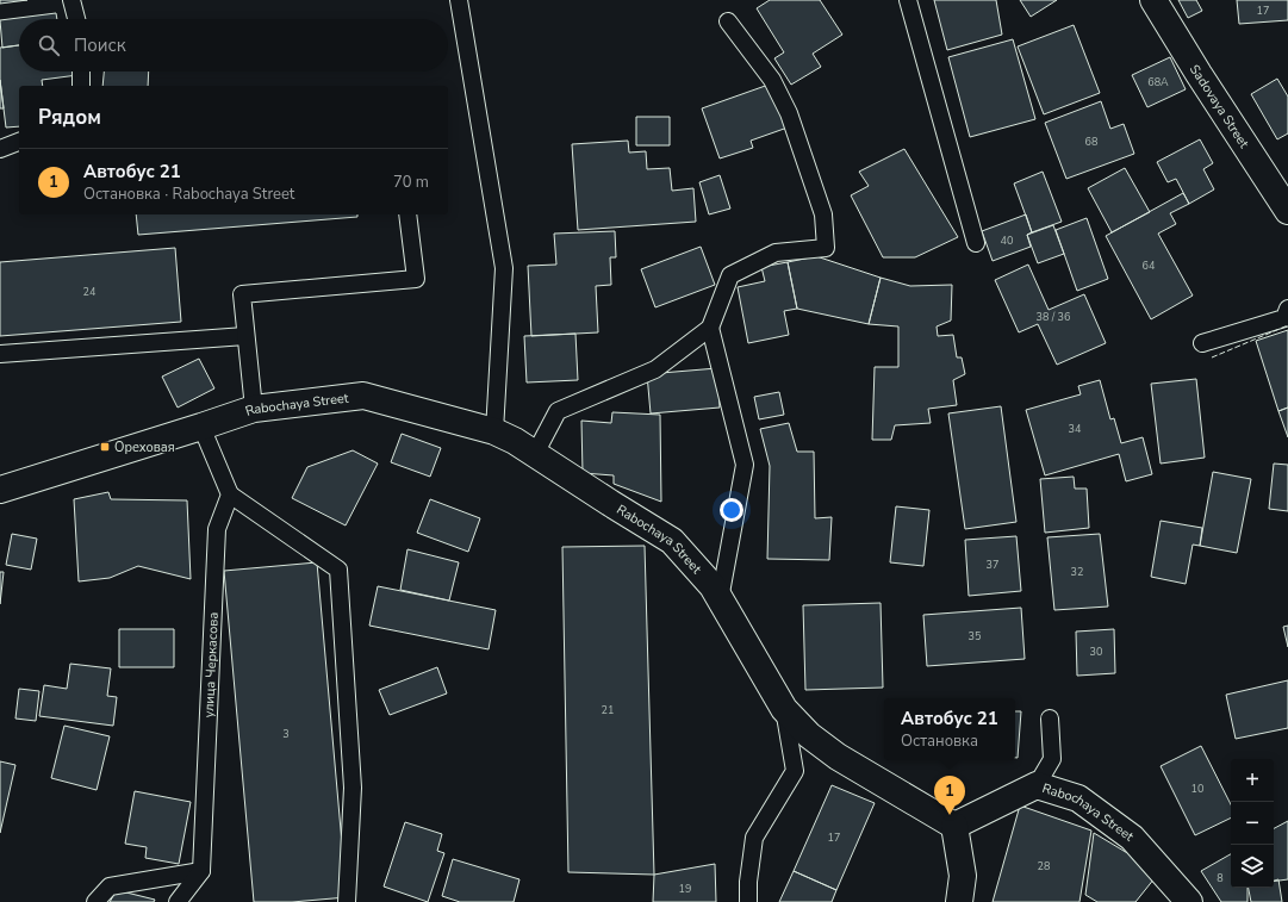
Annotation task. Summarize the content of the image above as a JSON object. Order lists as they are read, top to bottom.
{
  "streets": {
    "street": ["Sadovaya Street", "Rabochaya Street"],
    "lane": ["улица Черкасова"]
  },
  "places": {
    "transit": ["Ореховая"]
  },
  "house_numbers": [
    "17",
    "68А",
    "68",
    "40",
    "64",
    "24",
    "38 / 36",
    "34",
    "37",
    "32",
    "35",
    "30",
    "21",
    "3",
    "10",
    "17",
    "28",
    "8",
    "19"
  ],
  "page": {
    "search": "Поиск",
    "heading": "Рядом",
    "list": [
      {
        "mark": "1",
        "name": "Автобус 21",
        "note": "Остановка · Rabochaya Street",
        "value": "70 m"
      }
    ],
    "popup": ["Автобус 21", "Остановка"],
    "map_buttons": ["+", "−"],
    "pins": "1"
  }
}
